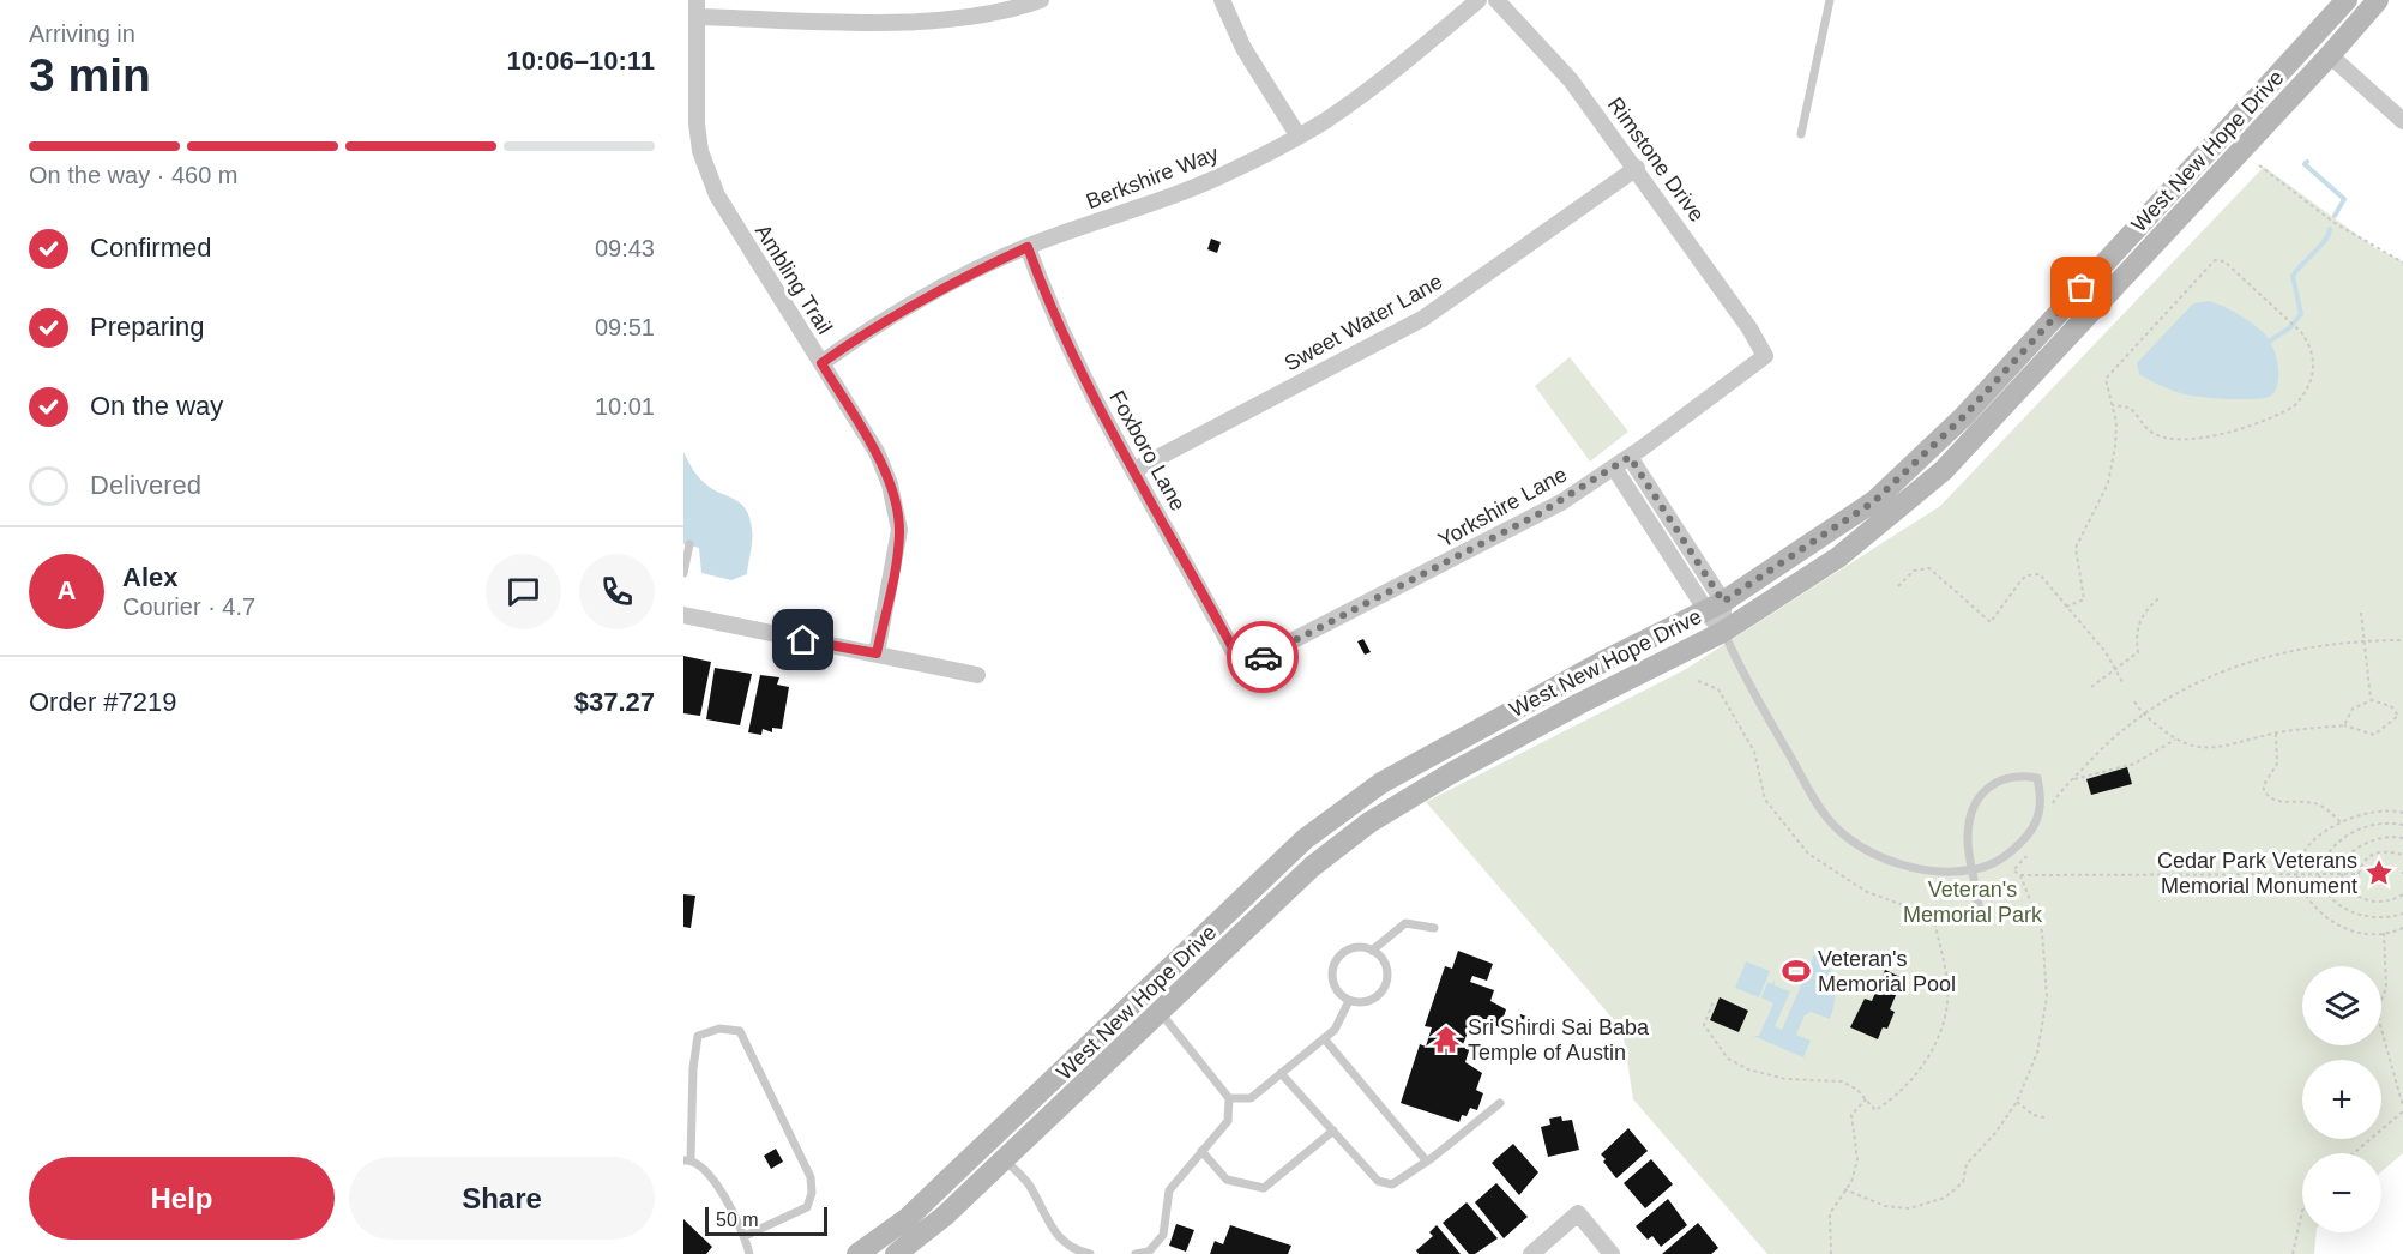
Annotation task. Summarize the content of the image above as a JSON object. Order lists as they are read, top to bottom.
{
  "streets": {
    "main road": ["West New Hope Drive"],
    "street": [
      "Rimstone Drive",
      "Berkshire Way",
      "Ambling Trail",
      "Sweet Water Lane",
      "Foxboro Lane",
      "Yorkshire Lane"
    ]
  },
  "crossings": [
    ["Rimstone Drive", "Sweet Water Lane"],
    ["Rimstone Drive", "Yorkshire Lane"],
    ["Berkshire Way", "Ambling Trail"],
    ["Berkshire Way", "Foxboro Lane"],
    ["Sweet Water Lane", "Foxboro Lane"],
    ["Foxboro Lane", "Yorkshire Lane"]
  ],
  "parks": ["Veteran's Memorial Park"],
  "places": {
    "place": ["Cedar Park Veterans Memorial Monument"],
    "sports": ["Veteran's Memorial Pool"],
    "temple": ["Sri Shirdi Sai Baba Temple of Austin"]
  },
  "scale_bar": "50 m",
  "page": {
    "heading": ["3 min", "Arriving in", "10:06–10:11"],
    "panel": [
      "Alex",
      "Courier · 4.7",
      "Order #7219",
      "$37.27"
    ],
    "bar": "On the way · 460 m",
    "list": [
      ["Confirmed", "09:43"],
      ["Preparing", "09:51"],
      ["On the way", "10:01"],
      "Delivered"
    ],
    "round": "A",
    "map_buttons": ["+", "−"],
    "buttons": ["Help", "Share"],
    "scale": "50 m"
  }
}
